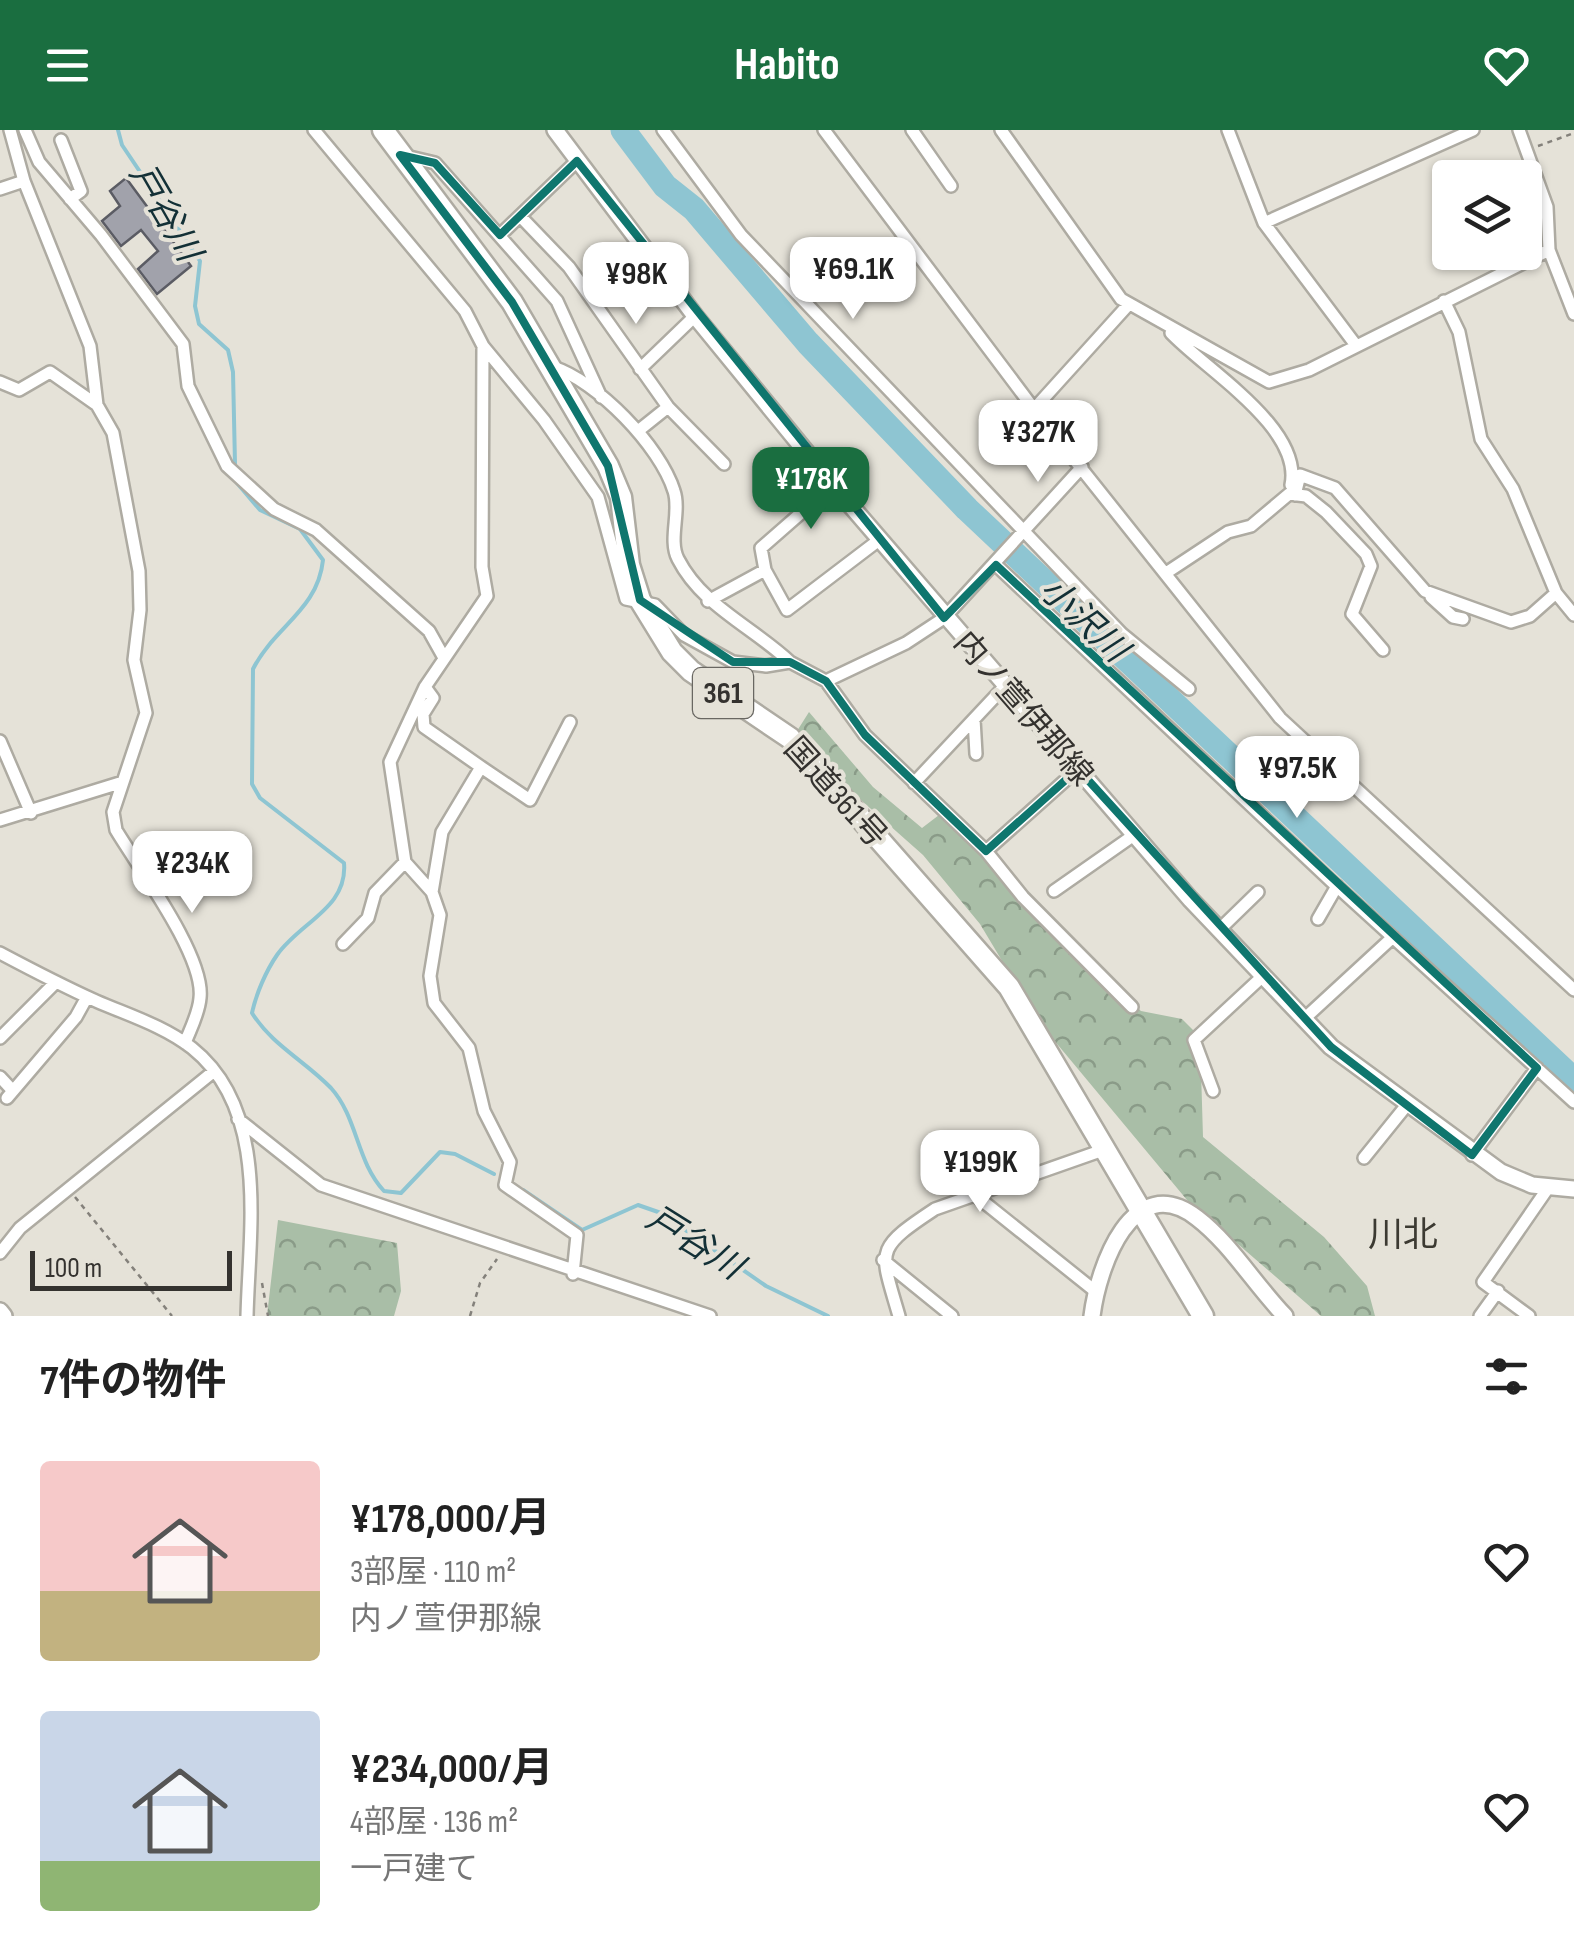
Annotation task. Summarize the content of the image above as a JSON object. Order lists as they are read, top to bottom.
{
  "streets": {
    "highway": ["361", "国道361号"],
    "main road": ["内ノ萱伊那線"]
  },
  "districts": ["川北"],
  "water": ["戸谷川", "小沢川"],
  "scale_bar": "100 m",
  "page": {
    "header": "Habito",
    "price": [
      "¥69.1K",
      "¥98K",
      "¥327K",
      "¥178K",
      "¥97.5K",
      "¥234K",
      "¥199K"
    ],
    "scale": "100 m",
    "heading": "7件の物件",
    "list": [
      {
        "name": "¥178,000/月",
        "note": "3部屋 · 110 m² · 内ノ萱伊那線"
      },
      {
        "name": "¥234,000/月",
        "note": "4部屋 · 136 m² · 一戸建て"
      }
    ]
  }
}
